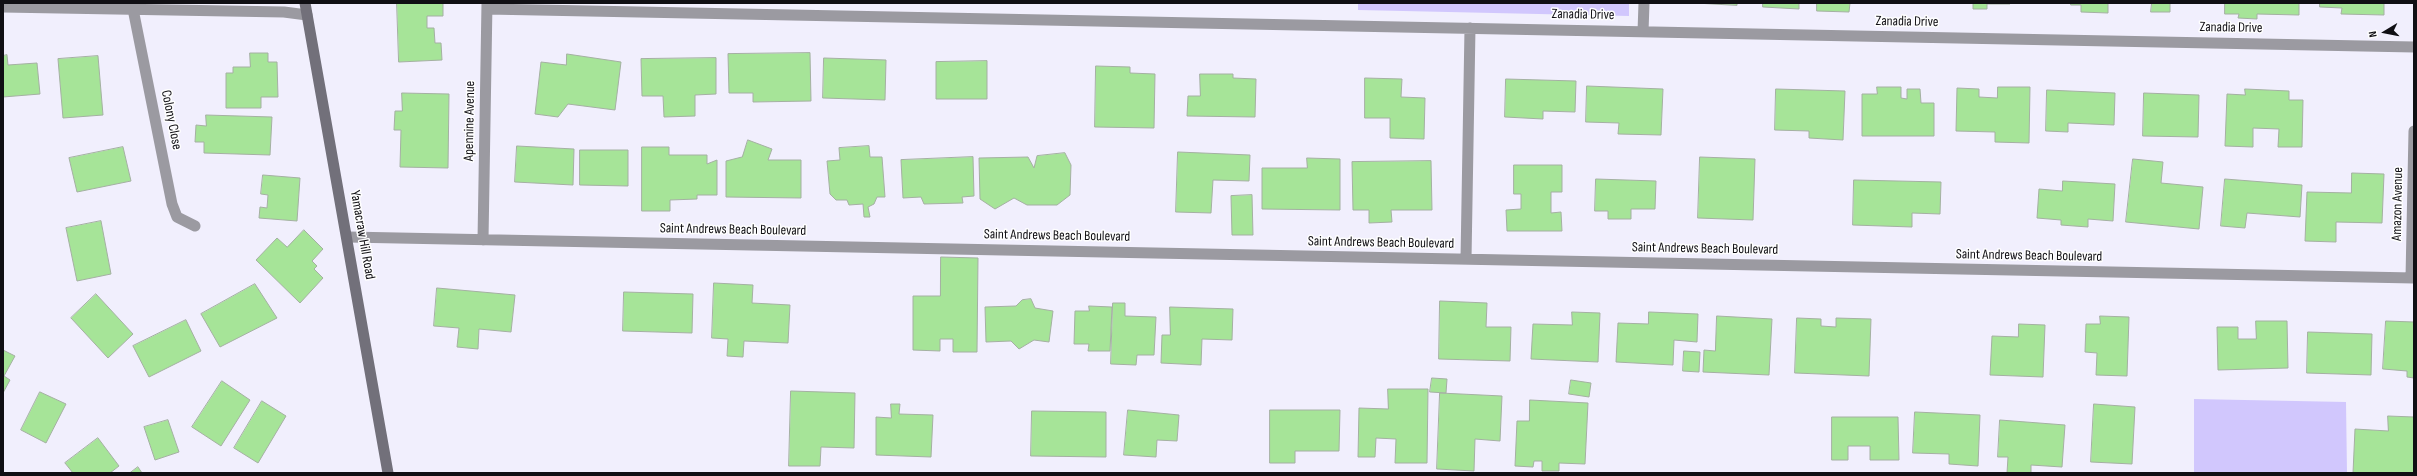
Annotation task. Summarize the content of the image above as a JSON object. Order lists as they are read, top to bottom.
{
  "streets": {
    "main road": ["Yamacraw Hill Road"],
    "street": [
      "Zanadia Drive",
      "Colony Close",
      "Apennine Avenue",
      "Amazon Avenue",
      "Saint Andrews Beach Boulevard"
    ]
  },
  "crossings": [
    ["Zanadia Drive", "Apennine Avenue"],
    ["Apennine Avenue", "Saint Andrews Beach Boulevard"],
    ["Amazon Avenue", "Saint Andrews Beach Boulevard"],
    ["Saint Andrews Beach Boulevard", "Yamacraw Hill Road"]
  ],
  "north": "left"
}
